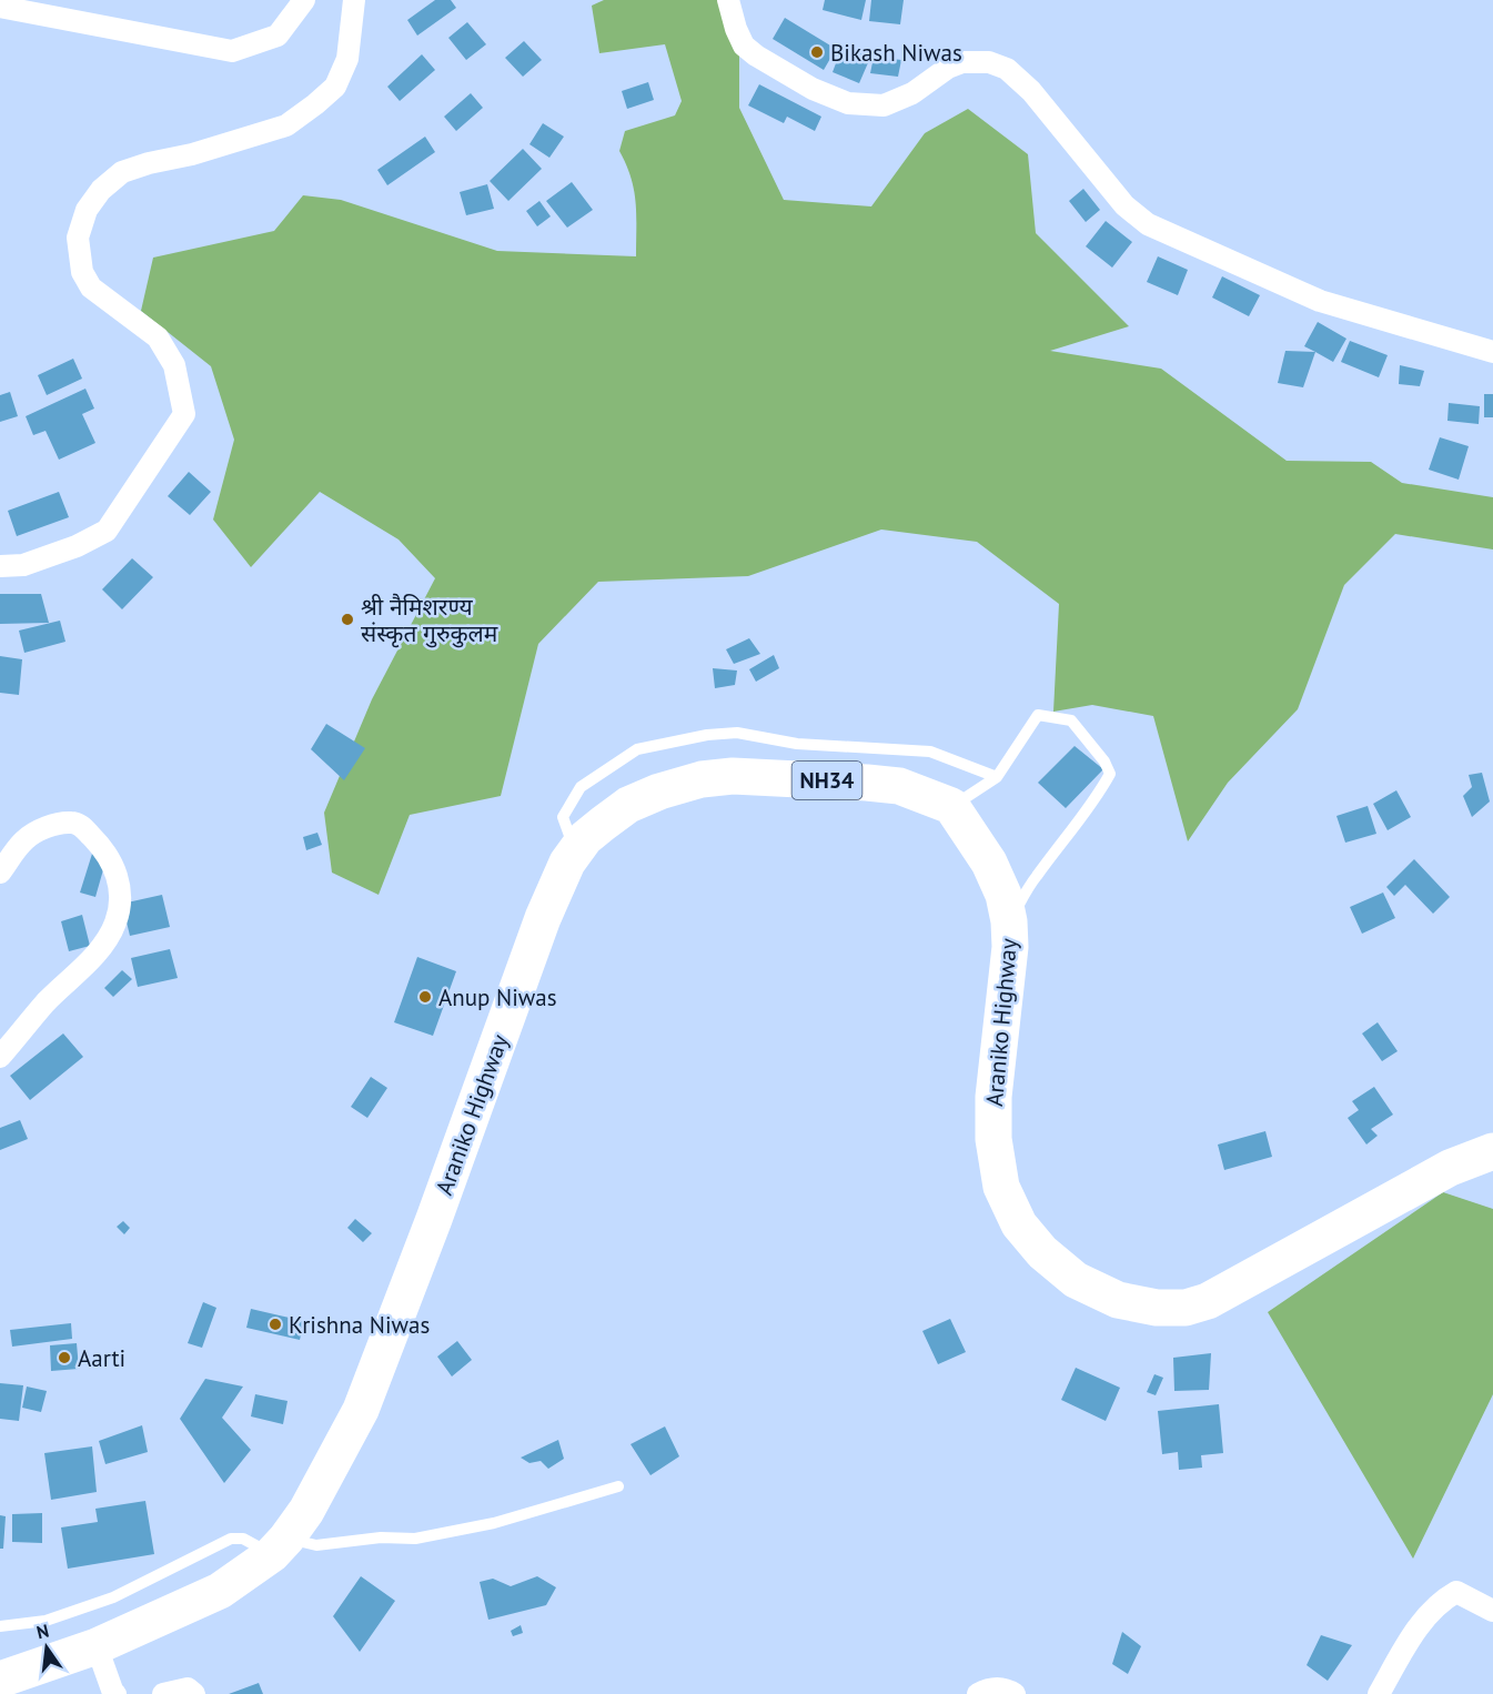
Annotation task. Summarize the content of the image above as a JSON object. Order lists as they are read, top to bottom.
{
  "streets": {
    "highway": ["NH34", "Araniko Highway"]
  },
  "places": [
    "Bikash Niwas",
    "श्री नैमिशरण्य संस्कृत गुरुकुलम",
    "Anup Niwas",
    "Krishna Niwas",
    "Aarti"
  ],
  "north": "top"
}
